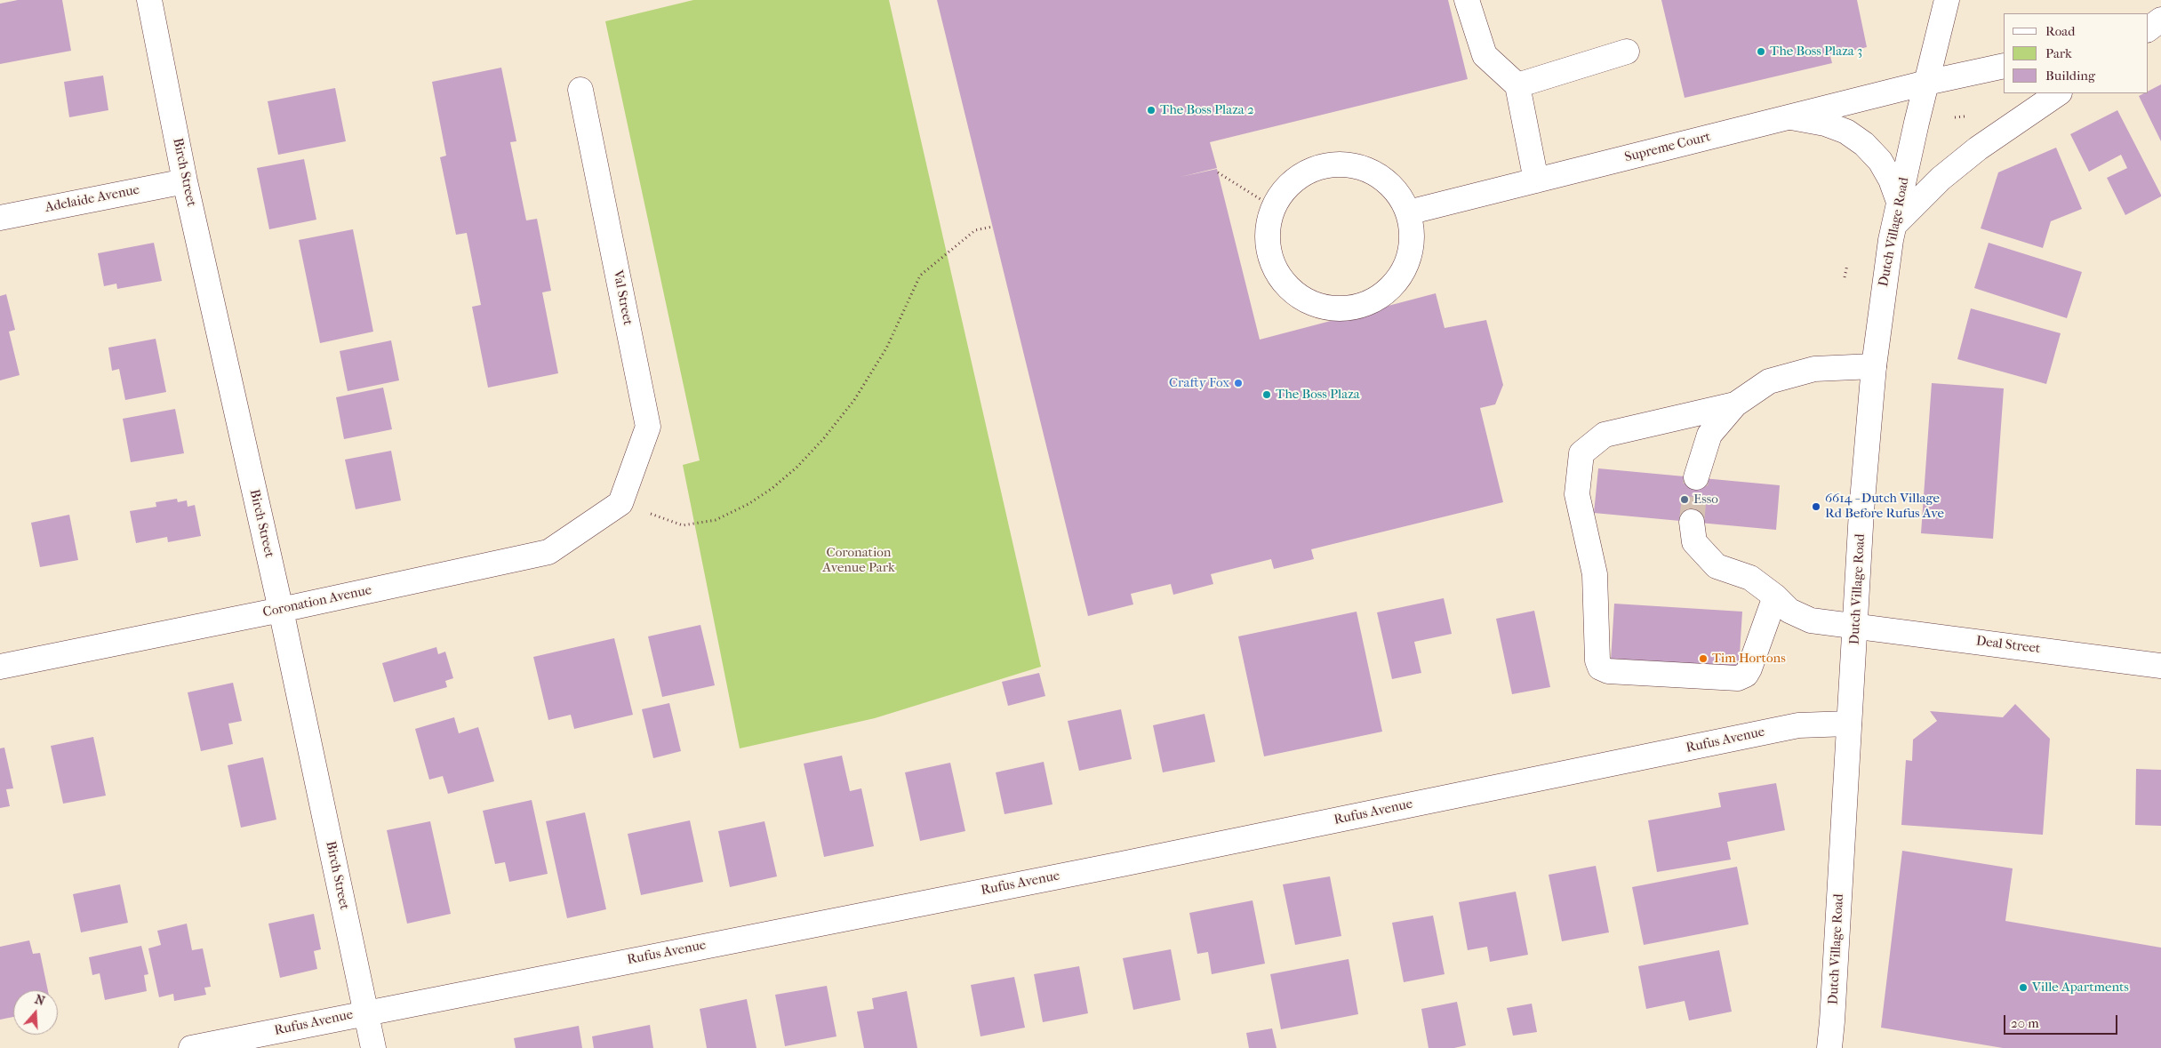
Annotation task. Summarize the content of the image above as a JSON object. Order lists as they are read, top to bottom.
{
  "streets": {
    "street": [
      "Supreme Court",
      "Birch Street",
      "Adelaide Avenue",
      "Dutch Village Road",
      "Val Street",
      "Coronation Avenue",
      "Deal Street",
      "Rufus Avenue"
    ]
  },
  "crossings": [
    ["Supreme Court", "Dutch Village Road"],
    ["Birch Street", "Adelaide Avenue"],
    ["Birch Street", "Coronation Avenue"],
    ["Birch Street", "Rufus Avenue"],
    ["Dutch Village Road", "Deal Street"],
    ["Dutch Village Road", "Rufus Avenue"],
    ["Val Street", "Coronation Avenue"]
  ],
  "parks": ["Coronation Avenue Park"],
  "places": [
    "The Boss Plaza 3",
    "The Boss Plaza 2",
    "Crafty Fox",
    "The Boss Plaza",
    "Esso",
    "6614 - Dutch Village Rd Before Rufus Ave",
    "Tim Hortons",
    "Ville Apartments"
  ],
  "legend": ["Road", "Park", "Building"],
  "scale_bar": "20 m",
  "north": "top"
}
